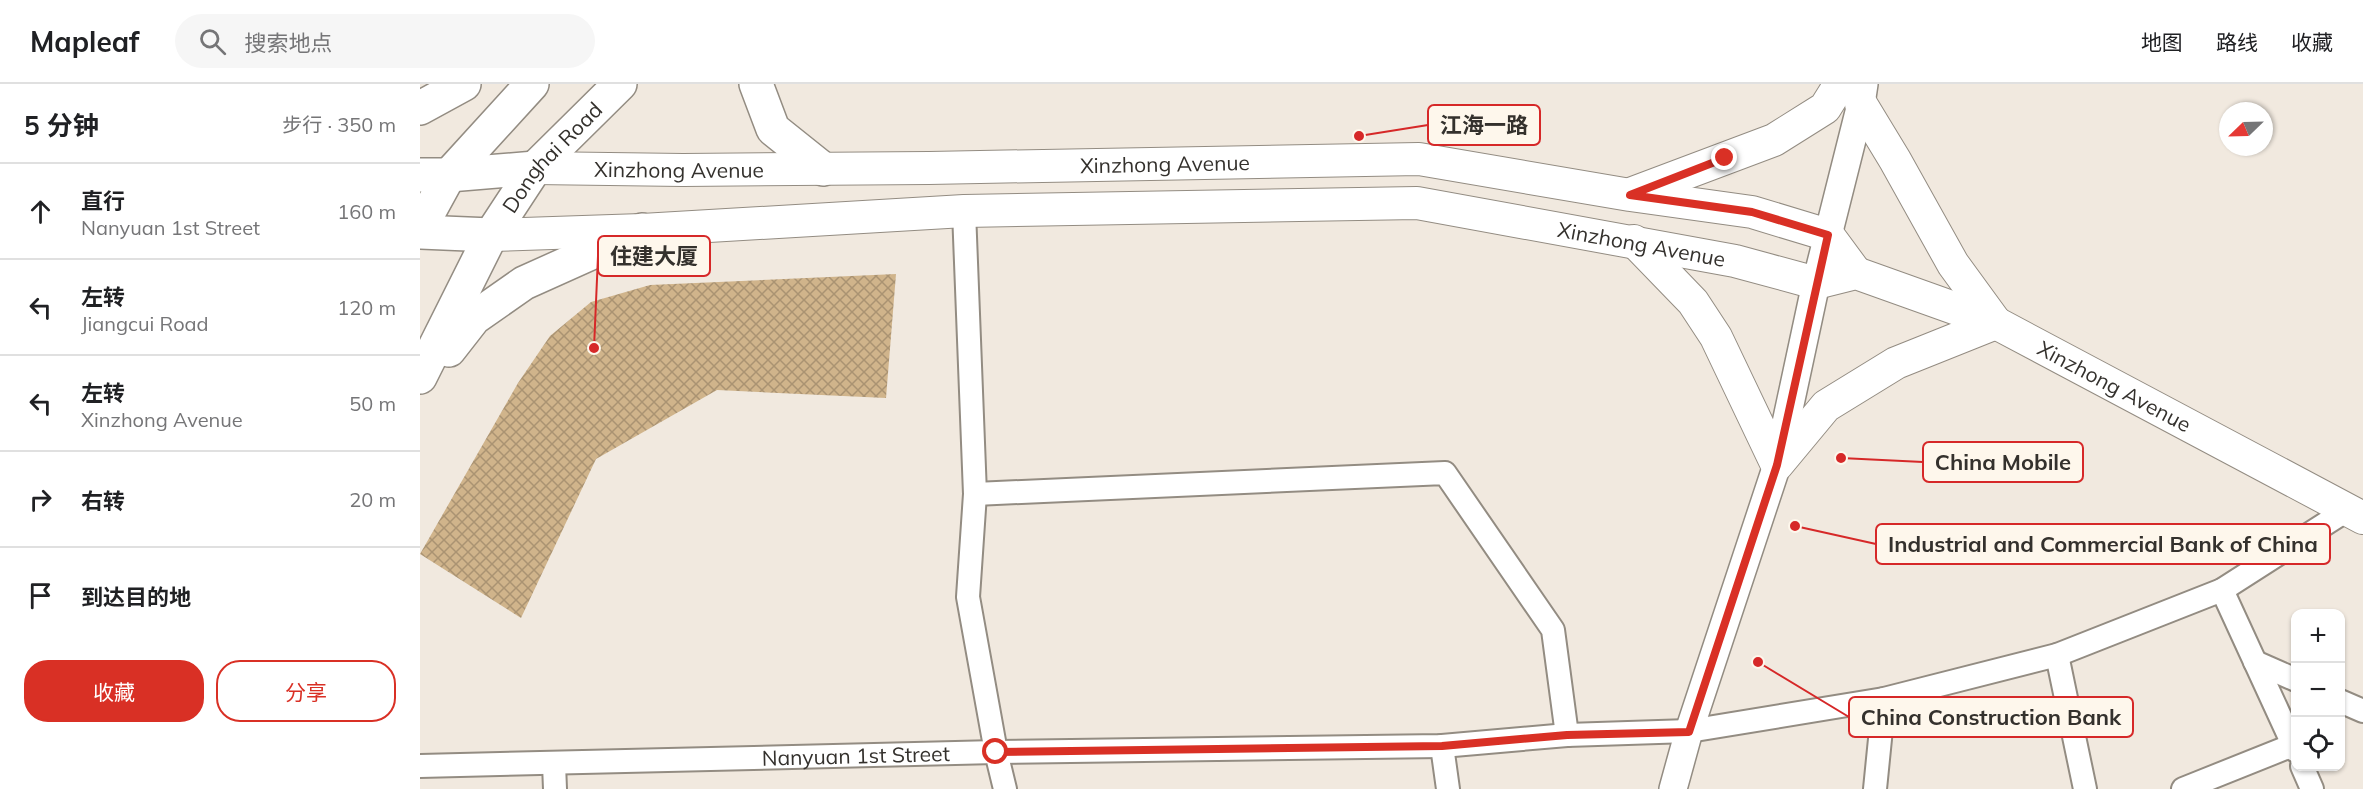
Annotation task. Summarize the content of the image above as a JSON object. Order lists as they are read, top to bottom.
{
  "streets": {
    "main road": ["Donghai Road", "Xinzhong Avenue"],
    "street": ["Nanyuan 1st Street"]
  },
  "crossings": [
    ["Donghai Road", "Xinzhong Avenue"],
    ["Xinzhong Avenue", "Nanyuan 1st Street"]
  ],
  "places": [
    "江海一路",
    "住建大厦",
    "China Mobile",
    "Industrial and Commercial Bank of China",
    "China Construction Bank"
  ],
  "north": "bottom left",
  "page": {
    "header": "Mapleaf",
    "search": "搜索地点",
    "nav": ["地图", "路线", "收藏"],
    "heading": ["5 分钟", "步行 · 350 m"],
    "list": [
      ["直行", "Nanyuan 1st Street", "160 m"],
      ["左转", "Jiangcui Road", "120 m"],
      ["左转", "Xinzhong Avenue", "50 m"],
      ["右转", "20 m"],
      "到达目的地"
    ],
    "map_buttons": ["+", "−"],
    "buttons": ["收藏", "分享"]
  }
}
